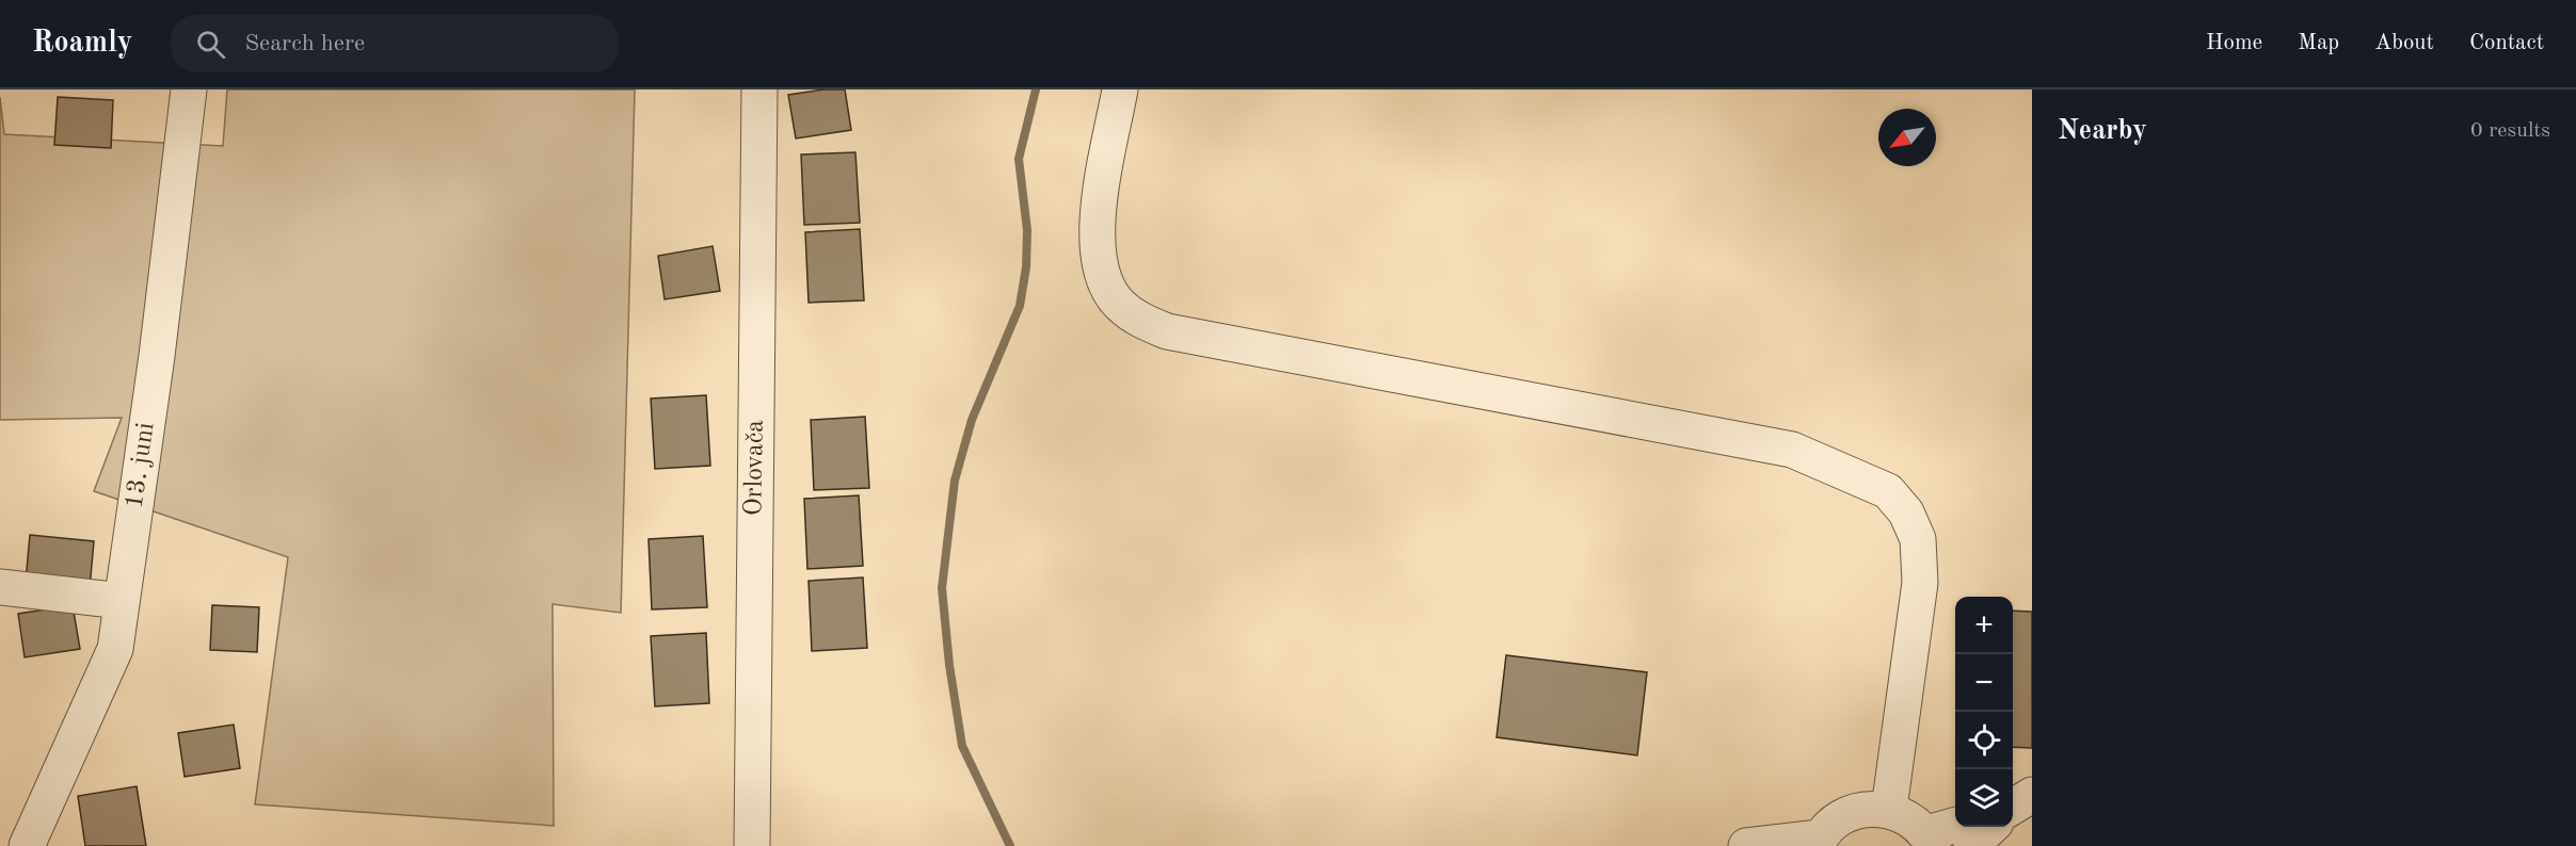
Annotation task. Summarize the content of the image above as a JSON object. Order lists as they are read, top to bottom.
{
  "streets": {
    "street": ["13. juni", "Orlovača"]
  },
  "north": "bottom left",
  "page": {
    "header": "Roamly",
    "search": "Search here",
    "nav": [
      "Home",
      "Map",
      "About",
      "Contact"
    ],
    "heading": ["Nearby", "0 results"],
    "map_buttons": ["+", "−"]
  }
}
